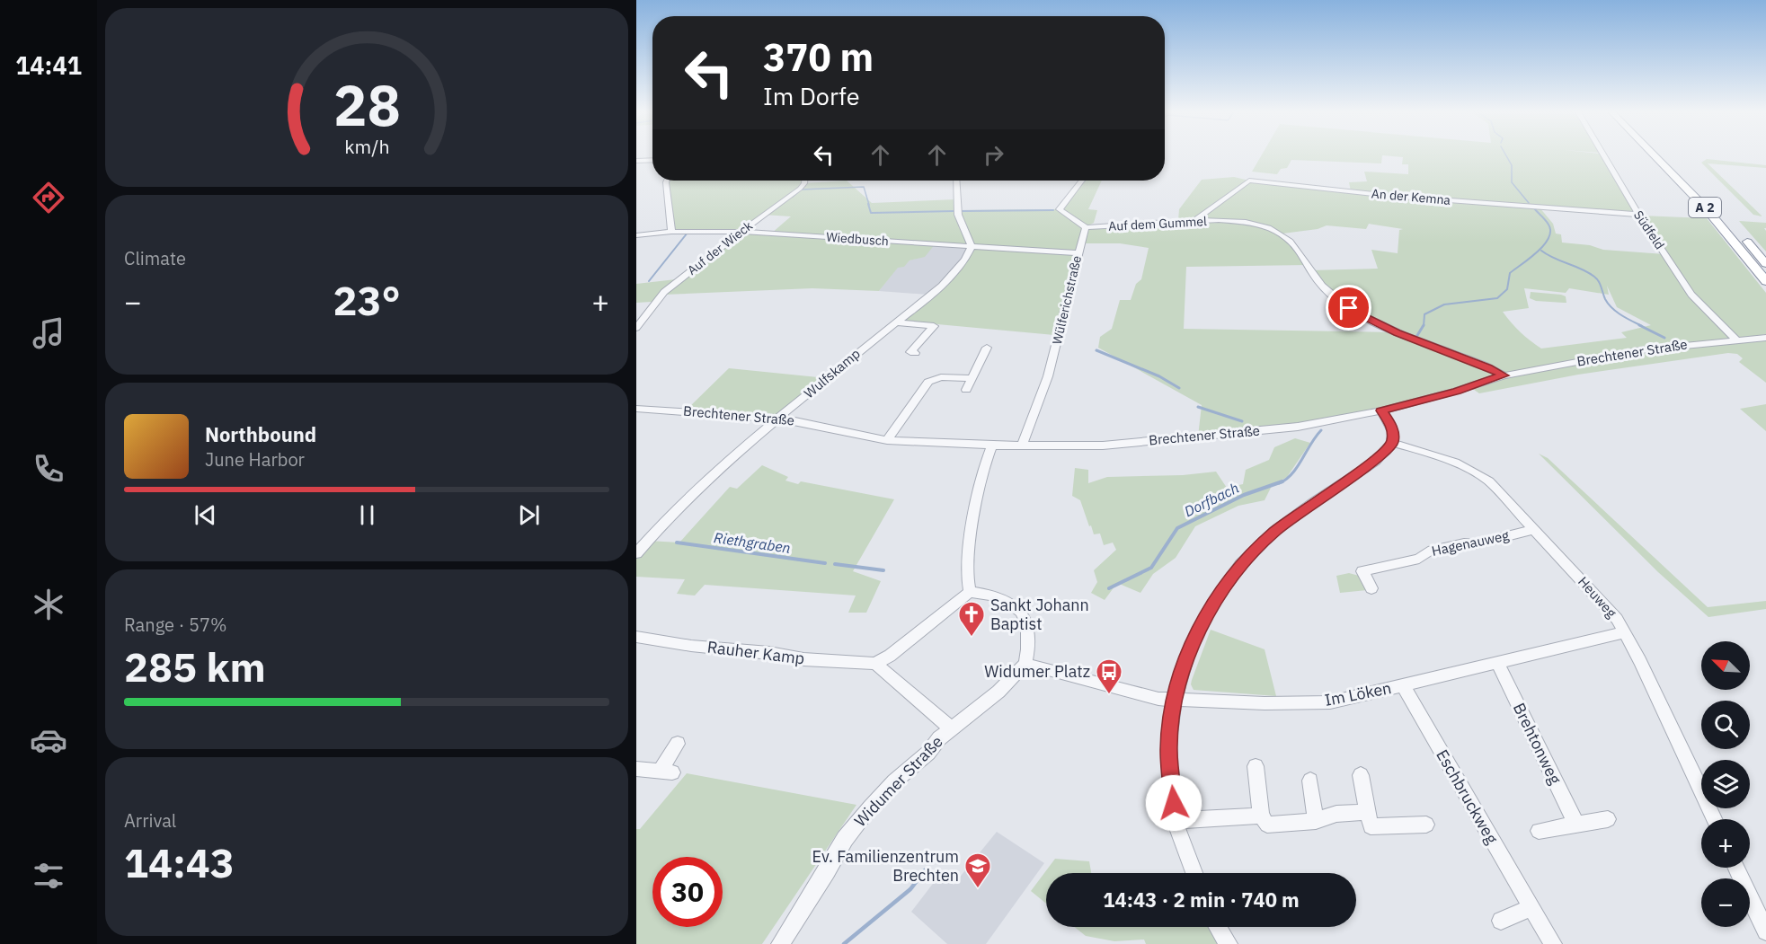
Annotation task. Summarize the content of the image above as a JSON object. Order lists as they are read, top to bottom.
{
  "streets": {
    "highway": ["A 2"],
    "street": [
      "An der Kemna",
      "Auf dem Gummel",
      "Südfeld",
      "Wiedbusch",
      "Auf der Wieck",
      "Wülferichstraße",
      "Brechtener Straße",
      "Wulfskamp",
      "Hagenauweg",
      "Heuweg",
      "Rauher Kamp",
      "Im Löken",
      "Brehtonweg",
      "Widumer Straße",
      "Eschbruckweg"
    ]
  },
  "crossings": [
    ["An der Kemna", "Auf dem Gummel"],
    ["An der Kemna", "Südfeld"],
    ["Auf dem Gummel", "Wülferichstraße"],
    ["Auf dem Gummel", "Brechtener Straße"],
    ["Südfeld", "Brechtener Straße"],
    ["Wiedbusch", "Auf der Wieck"],
    ["Wiedbusch", "Wülferichstraße"],
    ["Wiedbusch", "Wulfskamp"],
    ["Wülferichstraße", "Brechtener Straße"],
    ["Brechtener Straße", "Wulfskamp"],
    ["Hagenauweg", "Heuweg"],
    ["Heuweg", "Im Löken"],
    ["Im Löken", "Brehtonweg"],
    ["Im Löken", "Eschbruckweg"]
  ],
  "water": ["Dorfbach", "Riethgraben"],
  "places": {
    "church": ["Sankt Johann Baptist"],
    "bus stop": ["Widumer Platz"],
    "school or university": ["Ev. Familienzentrum Brechten"]
  },
  "north": "top left",
  "page": {
    "tabs": "14:41",
    "turn": ["370 m", "Im Dorfe"],
    "tile": [
      "Climate",
      ["Range · 57%", "285 km"],
      ["Arrival", "14:43"]
    ],
    "heat": ["−", "23°", "+"],
    "song": ["Northbound", "June Harbor"],
    "map_buttons": ["+", "−"],
    "limit": "30",
    "trip": "14:43 · 2 min · 740 m",
    "gauge": ["28", "km/h"]
  }
}
